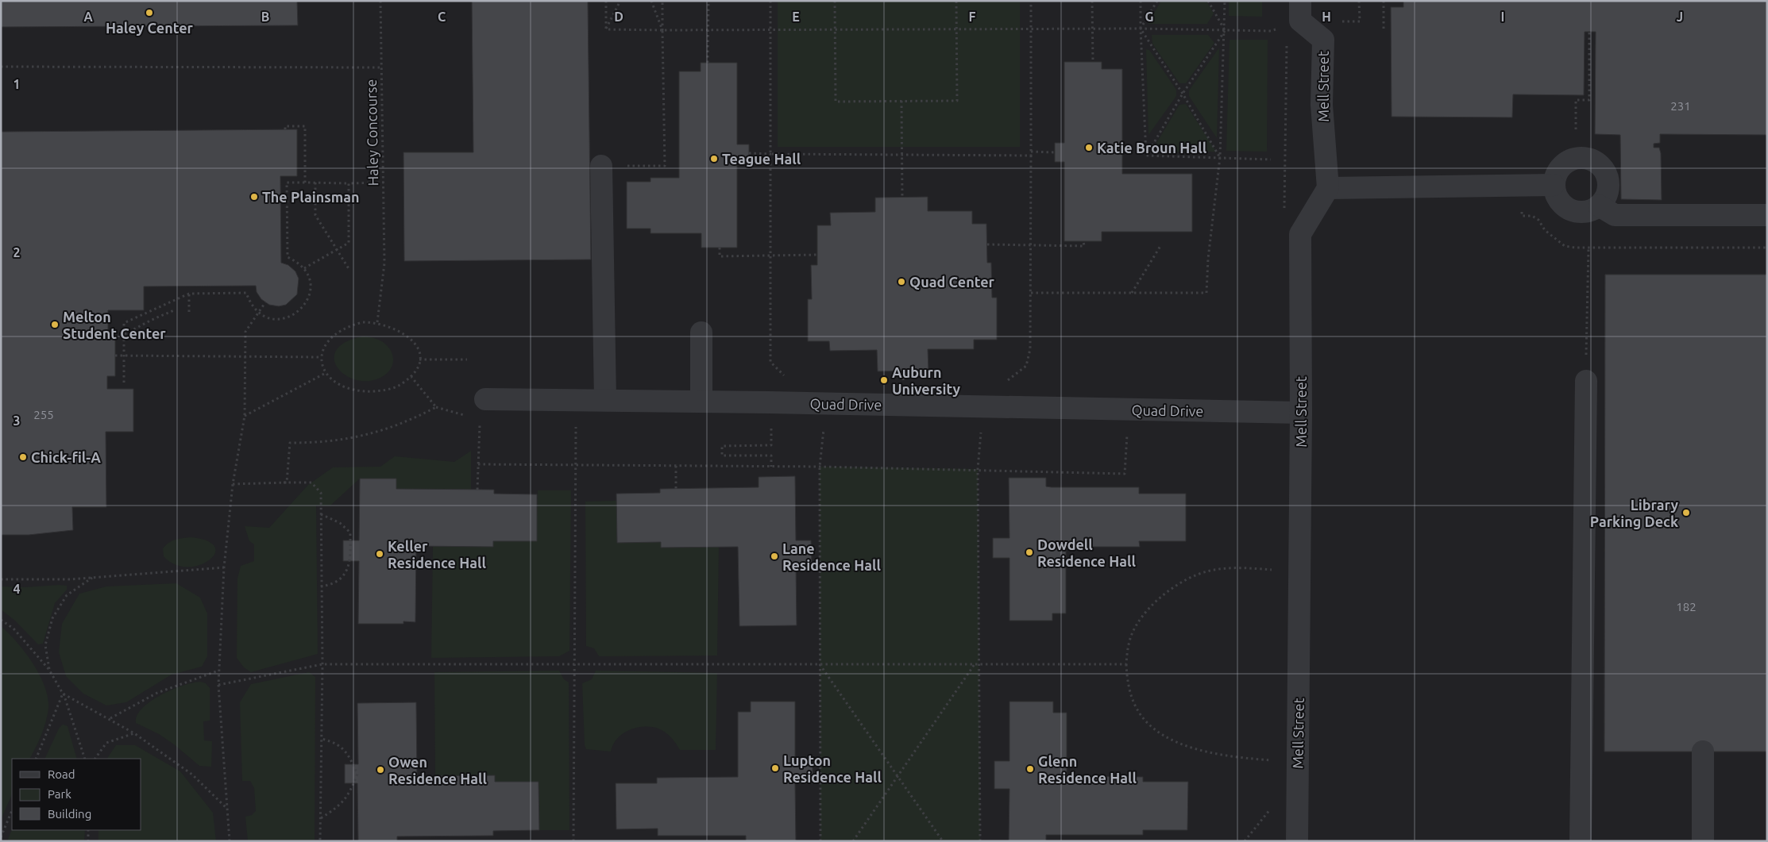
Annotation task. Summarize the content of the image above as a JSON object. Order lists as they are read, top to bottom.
{
  "streets": {
    "street": ["Mell Street", "Quad Drive"],
    "path": ["Haley Concourse"]
  },
  "crossings": [
    ["Mell Street", "Quad Drive"]
  ],
  "places": [
    "Haley Center",
    "Katie Broun Hall",
    "Teague Hall",
    "The Plainsman",
    "Quad Center",
    "Melton Student Center",
    "Auburn University",
    "Chick-fil-A",
    "Library Parking Deck",
    "Dowdell Residence Hall",
    "Keller Residence Hall",
    "Lane Residence Hall",
    "Lupton Residence Hall",
    "Glenn Residence Hall",
    "Owen Residence Hall"
  ],
  "house_numbers": ["231", "255", "182"],
  "legend": ["Road", "Park", "Building"],
  "grid": {
    "columns": [
      "A",
      "B",
      "C",
      "D",
      "E",
      "F",
      "G",
      "H",
      "I",
      "J"
    ],
    "rows": [
      "1",
      "2",
      "3",
      "4"
    ]
  }
}
